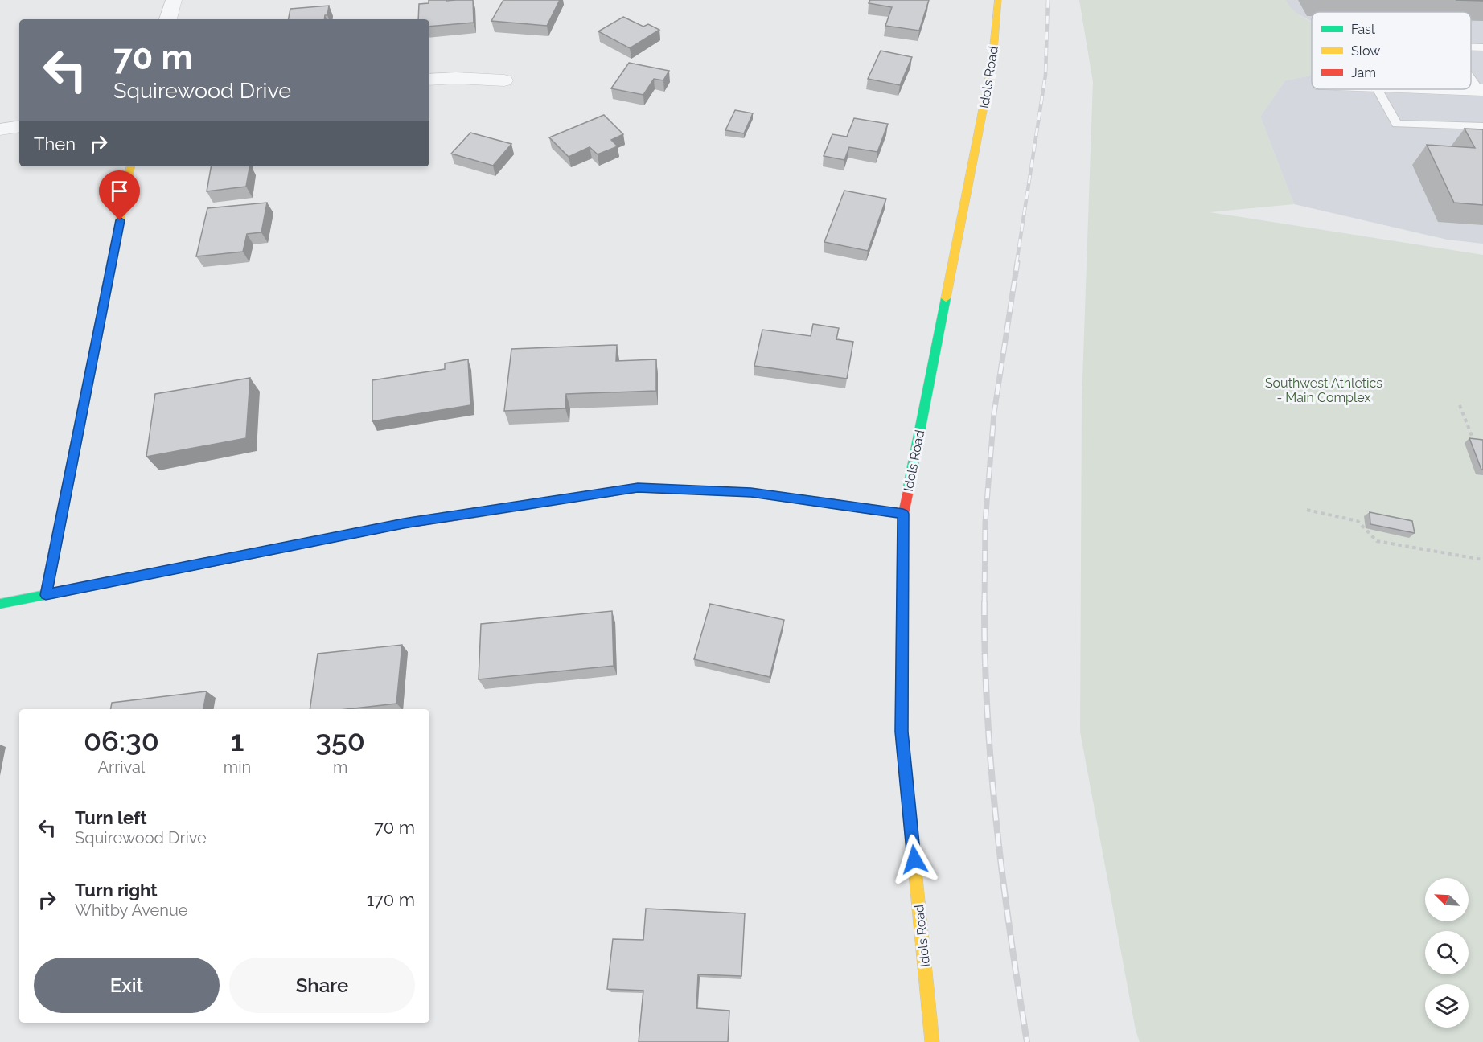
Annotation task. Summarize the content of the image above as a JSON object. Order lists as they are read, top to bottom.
{
  "streets": {
    "street": ["Idols Road"]
  },
  "parks": ["Southwest Athletics - Main Complex"],
  "legend": ["Fast", "Slow", "Jam"],
  "north": "top left",
  "page": {
    "turn": ["70 m", "Squirewood Drive"],
    "then": "Then",
    "eta": [
      "06:30",
      "Arrival",
      "1",
      "min",
      "350",
      "m"
    ],
    "list": [
      {
        "name": "Turn left",
        "note": "Squirewood Drive",
        "value": "70 m"
      },
      {
        "name": "Turn right",
        "note": "Whitby Avenue",
        "value": "170 m"
      }
    ],
    "buttons": ["Exit", "Share"]
  }
}
